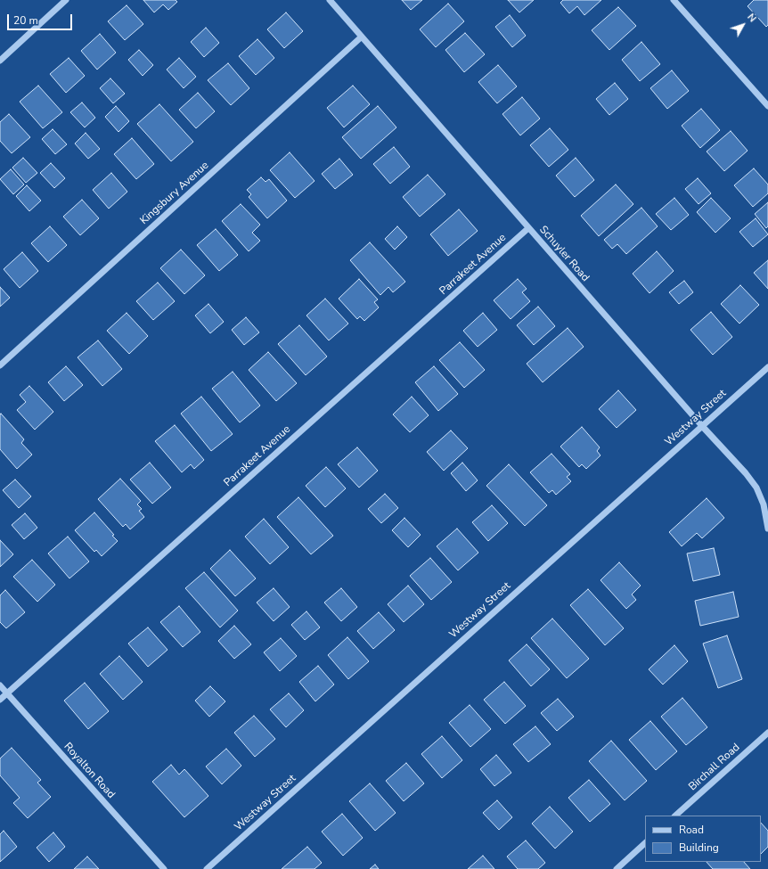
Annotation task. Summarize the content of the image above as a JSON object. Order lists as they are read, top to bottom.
{
  "streets": {
    "street": [
      "Kingsbury Avenue",
      "Schuyler Road",
      "Parrakeet Avenue",
      "Westway Street",
      "Birchall Road",
      "Royalton Road"
    ]
  },
  "crossings": [
    ["Kingsbury Avenue", "Schuyler Road"],
    ["Schuyler Road", "Parrakeet Avenue"],
    ["Schuyler Road", "Westway Street"],
    ["Parrakeet Avenue", "Royalton Road"]
  ],
  "legend": ["Road", "Building"],
  "scale_bar": "20 m",
  "north": "top right"
}
